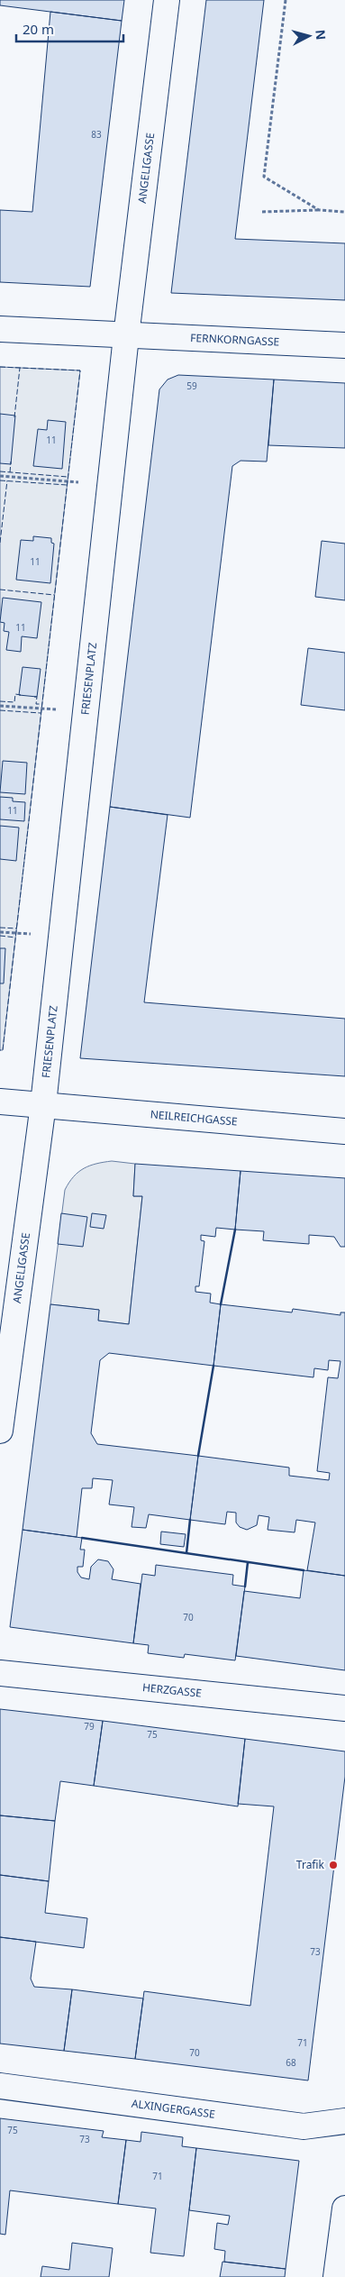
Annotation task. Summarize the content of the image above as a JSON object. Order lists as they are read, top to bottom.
{
  "streets": {
    "street": [
      "ANGELIGASSE",
      "FERNKORNGASSE",
      "FRIESENPLATZ",
      "NEILREICHGASSE",
      "HERZGASSE",
      "ALXINGERGASSE"
    ]
  },
  "crossings": [
    ["ANGELIGASSE", "FERNKORNGASSE"],
    ["ANGELIGASSE", "FRIESENPLATZ"],
    ["ANGELIGASSE", "NEILREICHGASSE"],
    ["FERNKORNGASSE", "FRIESENPLATZ"],
    ["FRIESENPLATZ", "NEILREICHGASSE"]
  ],
  "places": ["Trafik"],
  "house_numbers": [
    "83",
    "59",
    "11",
    "11",
    "11",
    "11",
    "70",
    "79",
    "75",
    "73",
    "71",
    "70",
    "68",
    "75",
    "73",
    "71"
  ],
  "scale_bar": "20 m",
  "north": "right"
}
